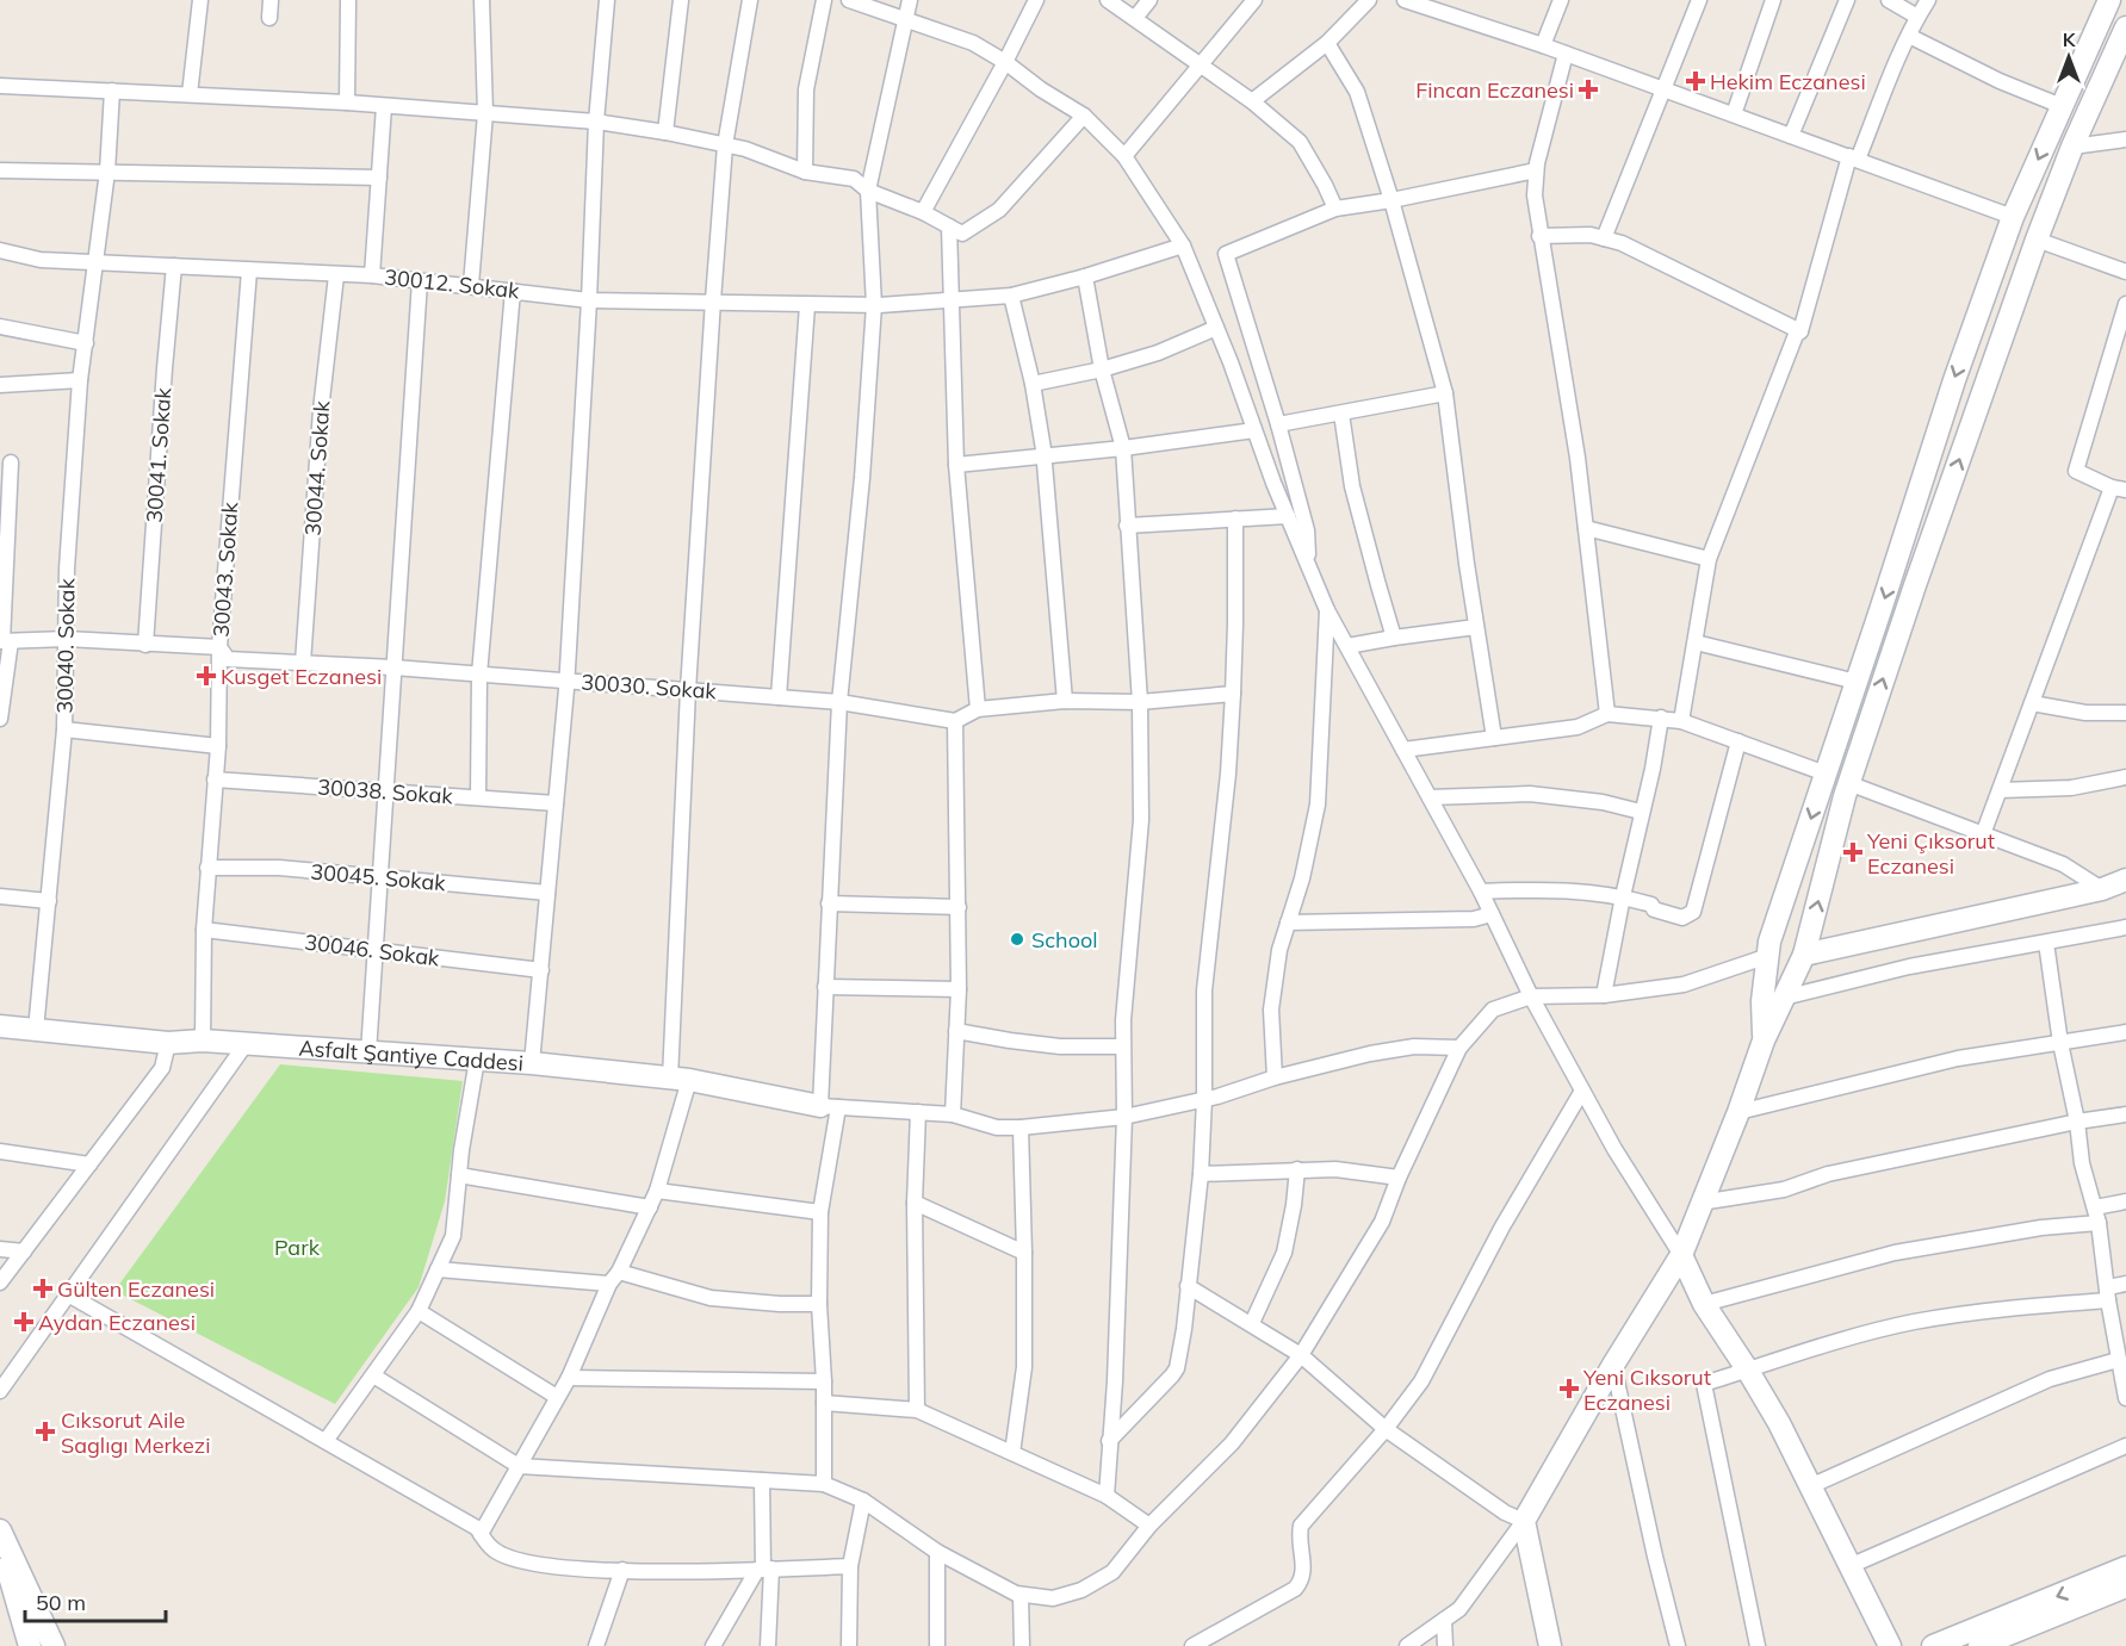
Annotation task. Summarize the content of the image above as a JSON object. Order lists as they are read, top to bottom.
{
  "streets": {
    "street": [
      "30012. Sokak",
      "30041. Sokak",
      "30044. Sokak",
      "30043. Sokak",
      "30040. Sokak",
      "30030. Sokak",
      "30038. Sokak",
      "30045. Sokak",
      "30046. Sokak",
      "Asfalt Şantiye Caddesi"
    ]
  },
  "crossings": [
    ["30012. Sokak", "30041. Sokak"],
    ["30012. Sokak", "30044. Sokak"],
    ["30012. Sokak", "30043. Sokak"],
    ["30012. Sokak", "30040. Sokak"],
    ["30041. Sokak", "30030. Sokak"],
    ["30044. Sokak", "30030. Sokak"],
    ["30043. Sokak", "30030. Sokak"],
    ["30043. Sokak", "30038. Sokak"],
    ["30043. Sokak", "30045. Sokak"],
    ["30043. Sokak", "30046. Sokak"],
    ["30043. Sokak", "Asfalt Şantiye Caddesi"],
    ["30040. Sokak", "30030. Sokak"],
    ["30040. Sokak", "Asfalt Şantiye Caddesi"]
  ],
  "parks": ["Park"],
  "places": {
    "health": [
      "Hekim Eczanesi",
      "Fincan Eczanesi",
      "Kusget Eczanesi",
      "Yeni Çıksorut Eczanesi",
      "Gülten Eczanesi",
      "Aydan Eczanesi",
      "Yeni Cıksorut Eczanesi",
      "Cıksorut Aile Saglıgı Merkezi"
    ],
    "other": ["School"]
  },
  "scale_bar": "50 m",
  "north": "top"
}
